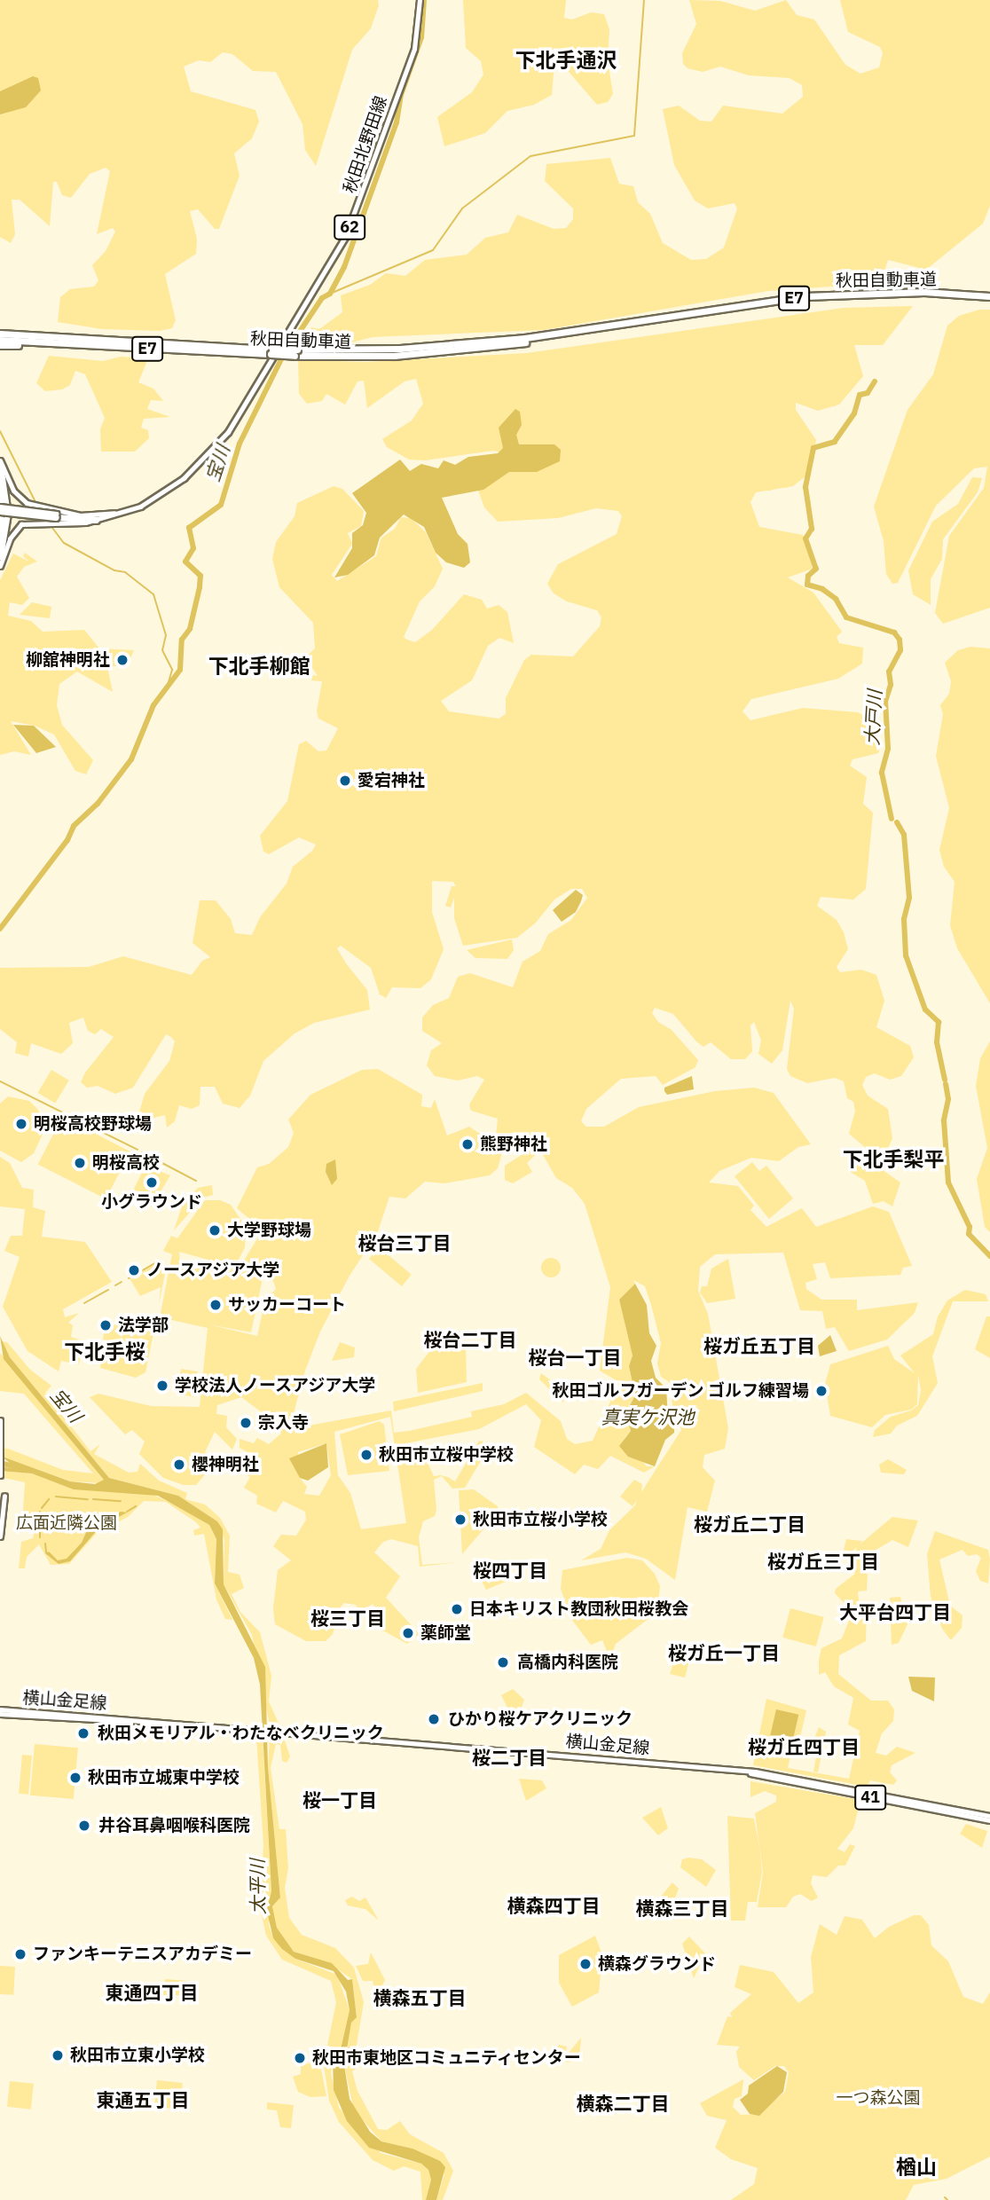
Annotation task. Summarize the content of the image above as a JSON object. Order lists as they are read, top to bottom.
{
  "streets": {
    "highway": ["秋田自動車道", "E7"],
    "main road": [
      "秋田北野田線",
      "62",
      "横山金足線",
      "41"
    ]
  },
  "districts": [
    "下北手通沢",
    "下北手柳館",
    "下北手梨平",
    "桜台三丁目",
    "桜台二丁目",
    "桜ガ丘五丁目",
    "下北手桜",
    "桜台一丁目",
    "桜ガ丘二丁目",
    "桜ガ丘三丁目",
    "桜四丁目",
    "大平台四丁目",
    "桜三丁目",
    "桜ガ丘一丁目",
    "桜ガ丘四丁目",
    "桜二丁目",
    "桜一丁目",
    "横森四丁目",
    "横森三丁目",
    "東通四丁目",
    "横森五丁目",
    "東通五丁目",
    "横森二丁目",
    "楢山"
  ],
  "water": [
    "宝川",
    "大戸川",
    "真実ケ沢池",
    "太平川"
  ],
  "parks": ["広面近隣公園", "一つ森公園"],
  "places": [
    "柳舘神明社",
    "愛宕神社",
    "明桜高校野球場",
    "熊野神社",
    "明桜高校",
    "小グラウンド",
    "大学野球場",
    "ノースアジア大学",
    "サッカーコート",
    "法学部",
    "学校法人ノースアジア大学",
    "秋田ゴルフガーデン ゴルフ練習場",
    "宗入寺",
    "秋田市立桜中学校",
    "櫻神明社",
    "秋田市立桜小学校",
    "日本キリスト教団秋田桜教会",
    "薬師堂",
    "高橋内科医院",
    "ひかり桜ケアクリニック",
    "秋田メモリアル・わたなべクリニック",
    "秋田市立城東中学校",
    "井谷耳鼻咽喉科医院",
    "ファンキーテニスアカデミー",
    "横森グラウンド",
    "秋田市立東小学校",
    "秋田市東地区コミュニティセンター"
  ]
}
